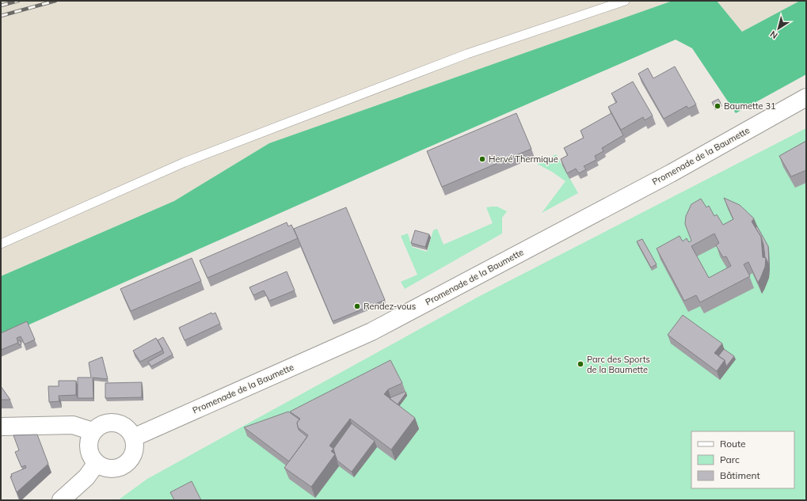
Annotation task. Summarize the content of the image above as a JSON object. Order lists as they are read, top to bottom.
{
  "streets": {
    "street": ["Promenade de la Baumette"]
  },
  "places": [
    "Baumette 31",
    "Hervé Thermique",
    "Rendez-vous",
    "Parc des Sports de la Baumette"
  ],
  "legend": ["Route", "Parc", "Bâtiment"],
  "north": "bottom left"
}
